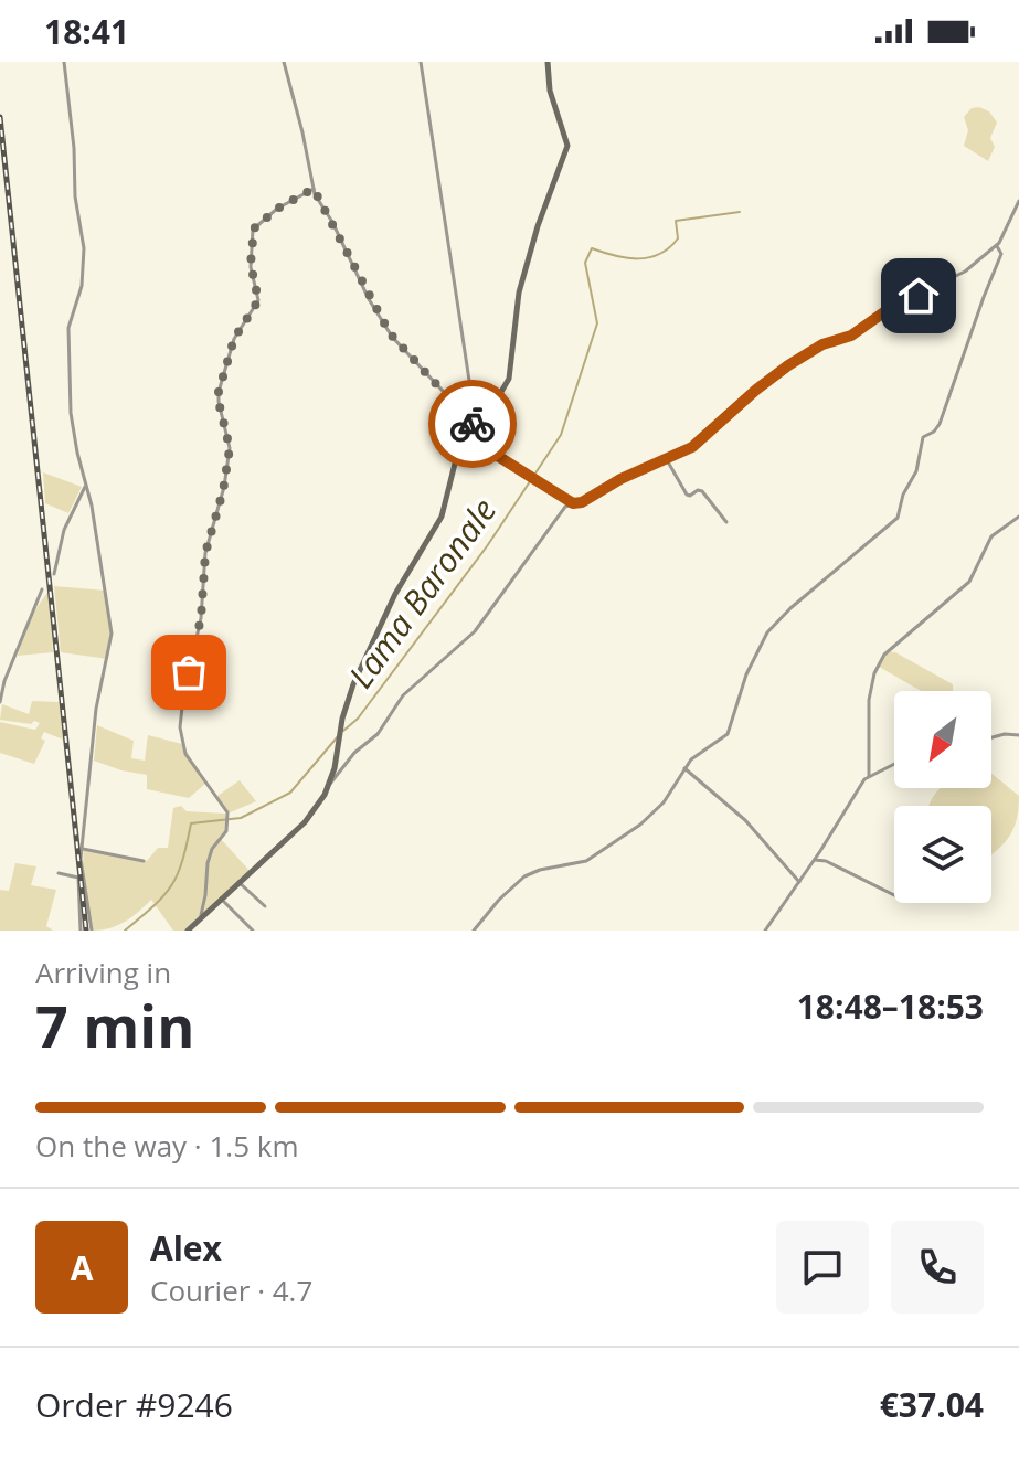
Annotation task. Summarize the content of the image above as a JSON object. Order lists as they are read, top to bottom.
{
  "water": ["Lama Baronale"],
  "north": "bottom left",
  "page": {
    "status": "18:41",
    "heading": ["7 min", "Arriving in", "18:48–18:53"],
    "panel": [
      "Alex",
      "Courier · 4.7",
      "Order #9246",
      "€37.04"
    ],
    "bar": "On the way · 1.5 km",
    "round": "A"
  }
}
